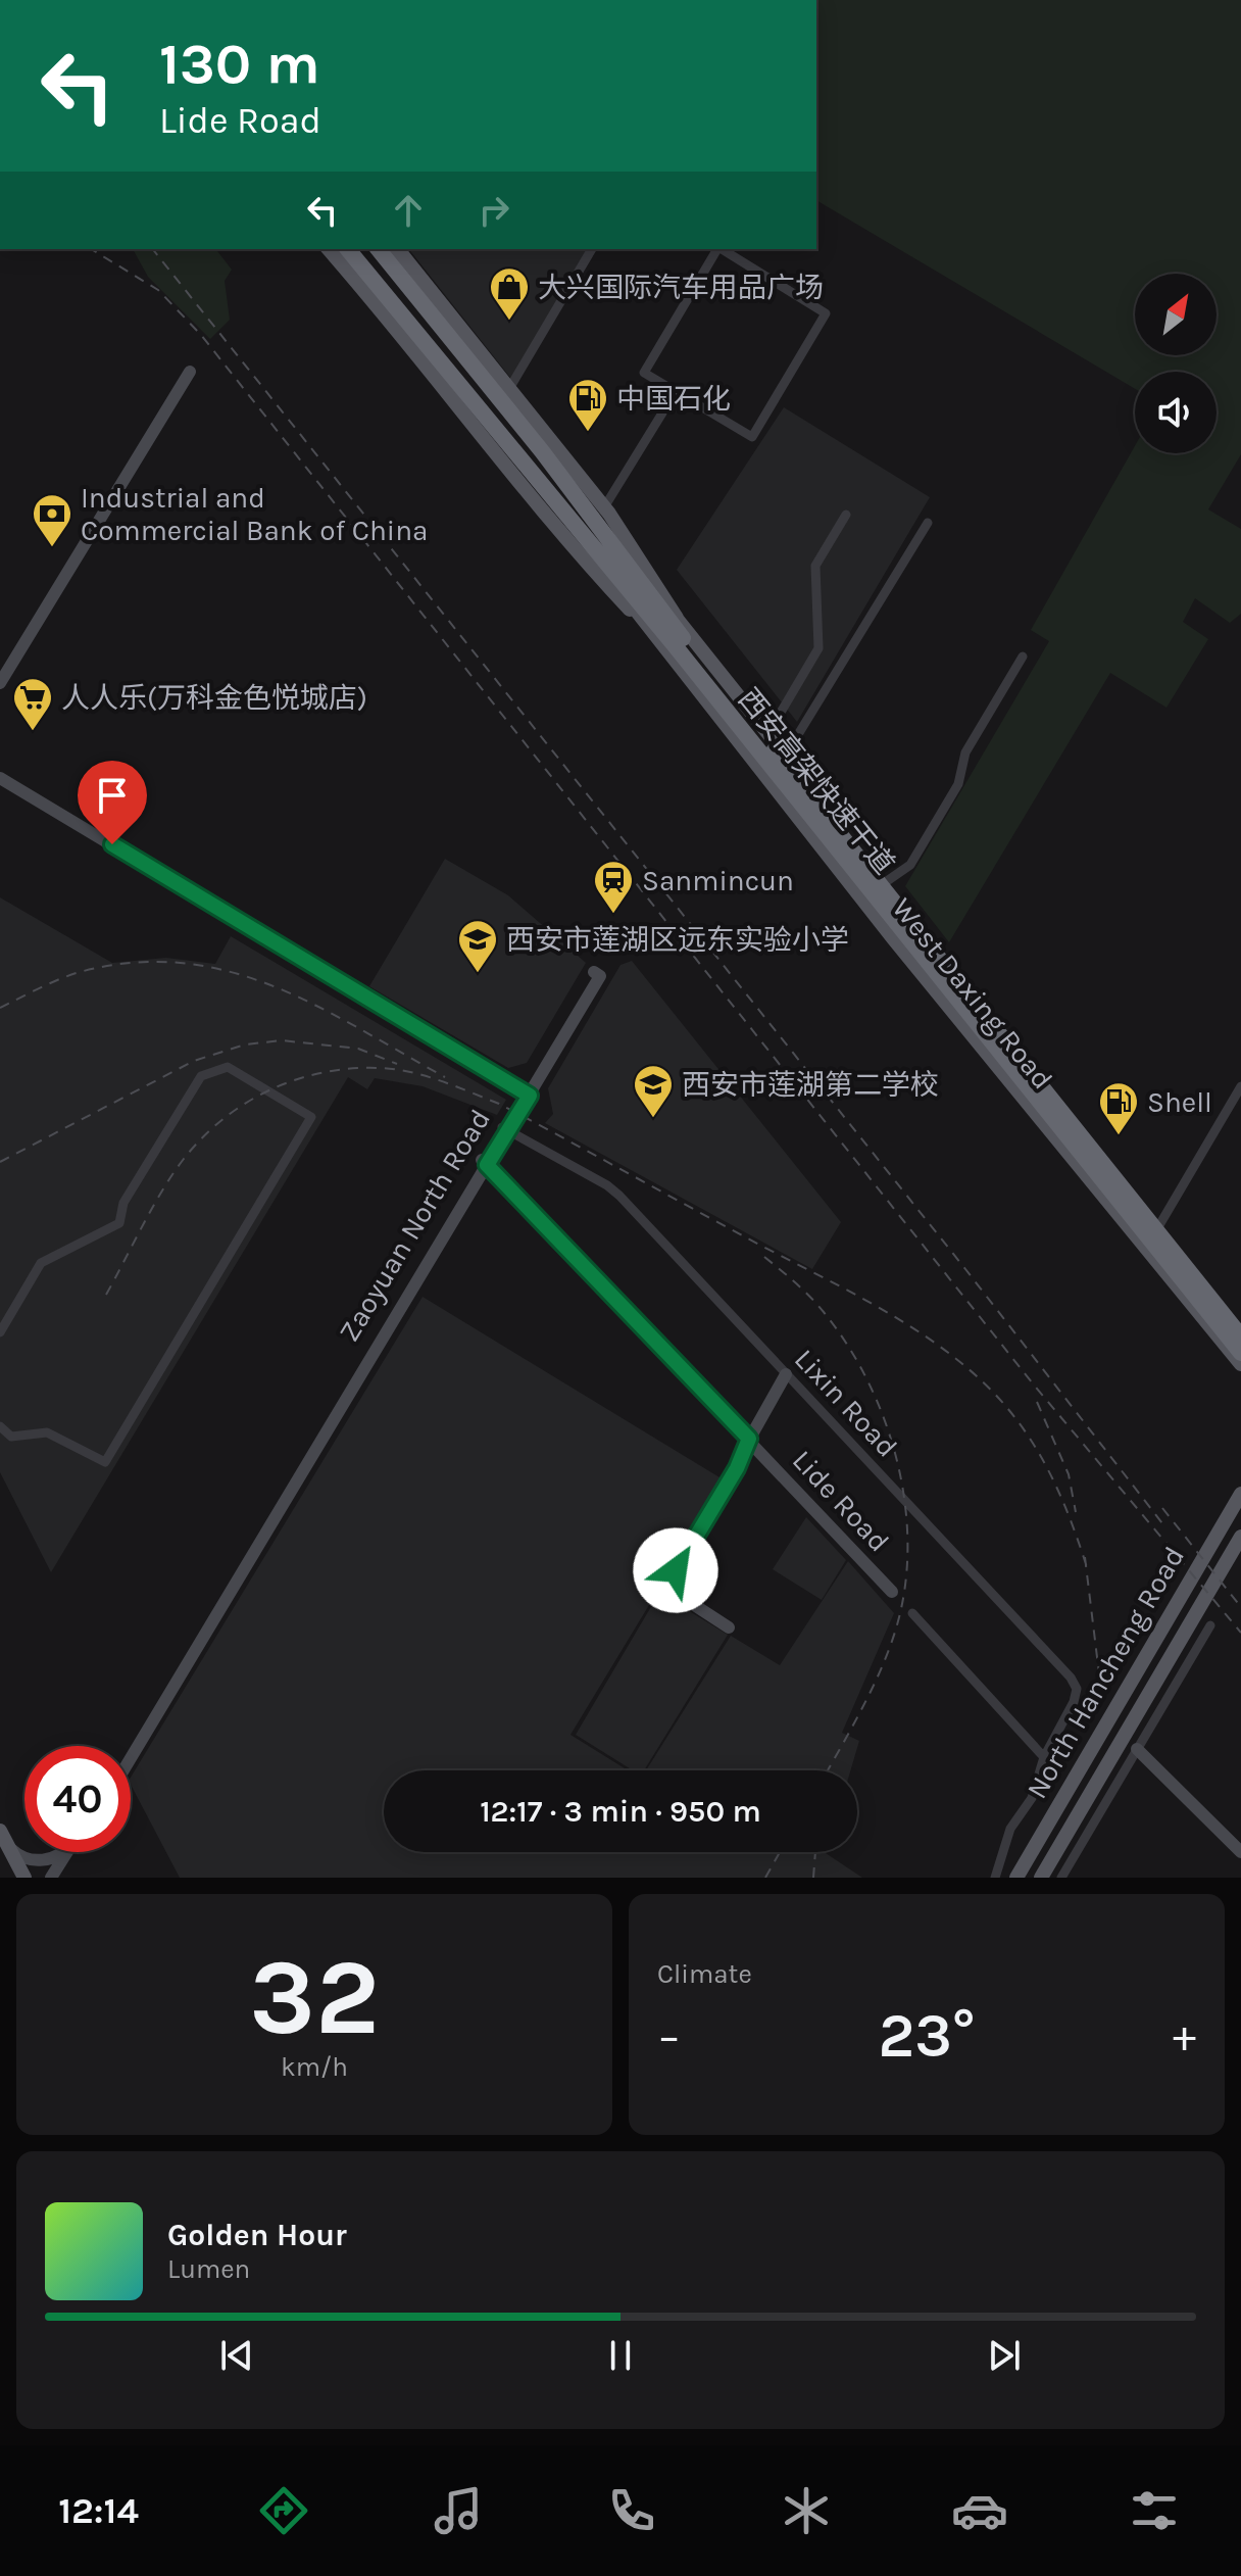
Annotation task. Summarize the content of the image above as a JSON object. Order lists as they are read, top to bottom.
{
  "streets": {
    "highway": ["西安高架快速干道"],
    "main road": ["West Daxing Road", "North Hancheng Road"],
    "street": ["Zaoyuan North Road", "Lixin Road", "Lide Road"]
  },
  "crossings": [
    ["西安高架快速干道", "West Daxing Road"],
    ["Zaoyuan North Road", "Lixin Road"],
    ["Zaoyuan North Road", "Lide Road"]
  ],
  "places": {
    "shop": ["大兴国际汽车用品广场"],
    "fuel station": ["中国石化", "Shell"],
    "bank": ["Industrial and Commercial Bank of China"],
    "supermarket": ["人人乐(万科金色悦城店)"],
    "station": ["Sanmincun"],
    "school or university": ["西安市莲湖区远东实验小学", "西安市莲湖第二学校"]
  },
  "north": "top right",
  "page": {
    "turn": ["130 m", "Lide Road"],
    "limit": "40",
    "trip": "12:17 · 3 min · 950 m",
    "tile": [
      ["32", "km/h"],
      "Climate"
    ],
    "heat": ["−", "23°", "+"],
    "song": ["Golden Hour", "Lumen"],
    "tabs": "12:14"
  }
}
